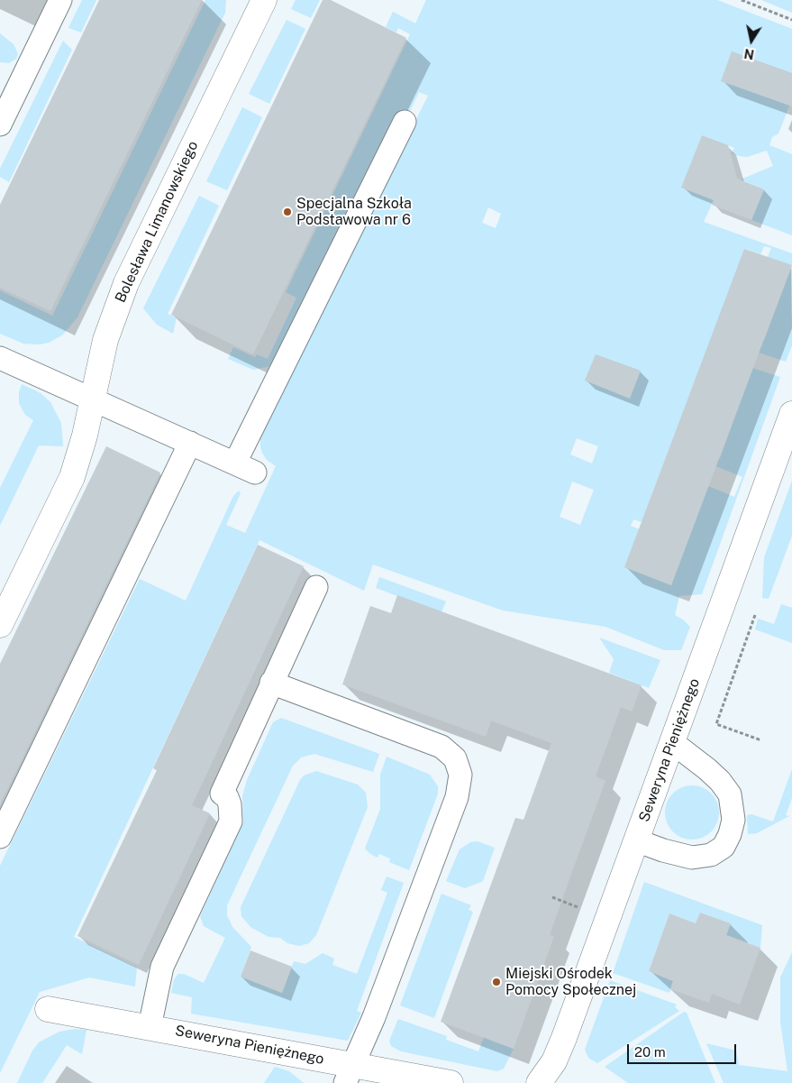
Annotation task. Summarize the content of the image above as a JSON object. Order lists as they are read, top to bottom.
{
  "streets": {
    "street": ["Bolesława Limanowskiego", "Seweryna Pieniężnego"]
  },
  "places": ["Specjalna Szkoła Podstawowa nr 6", "Miejski Ośrodek Pomocy Społecznej"],
  "scale_bar": "20 m",
  "north": "bottom"
}
